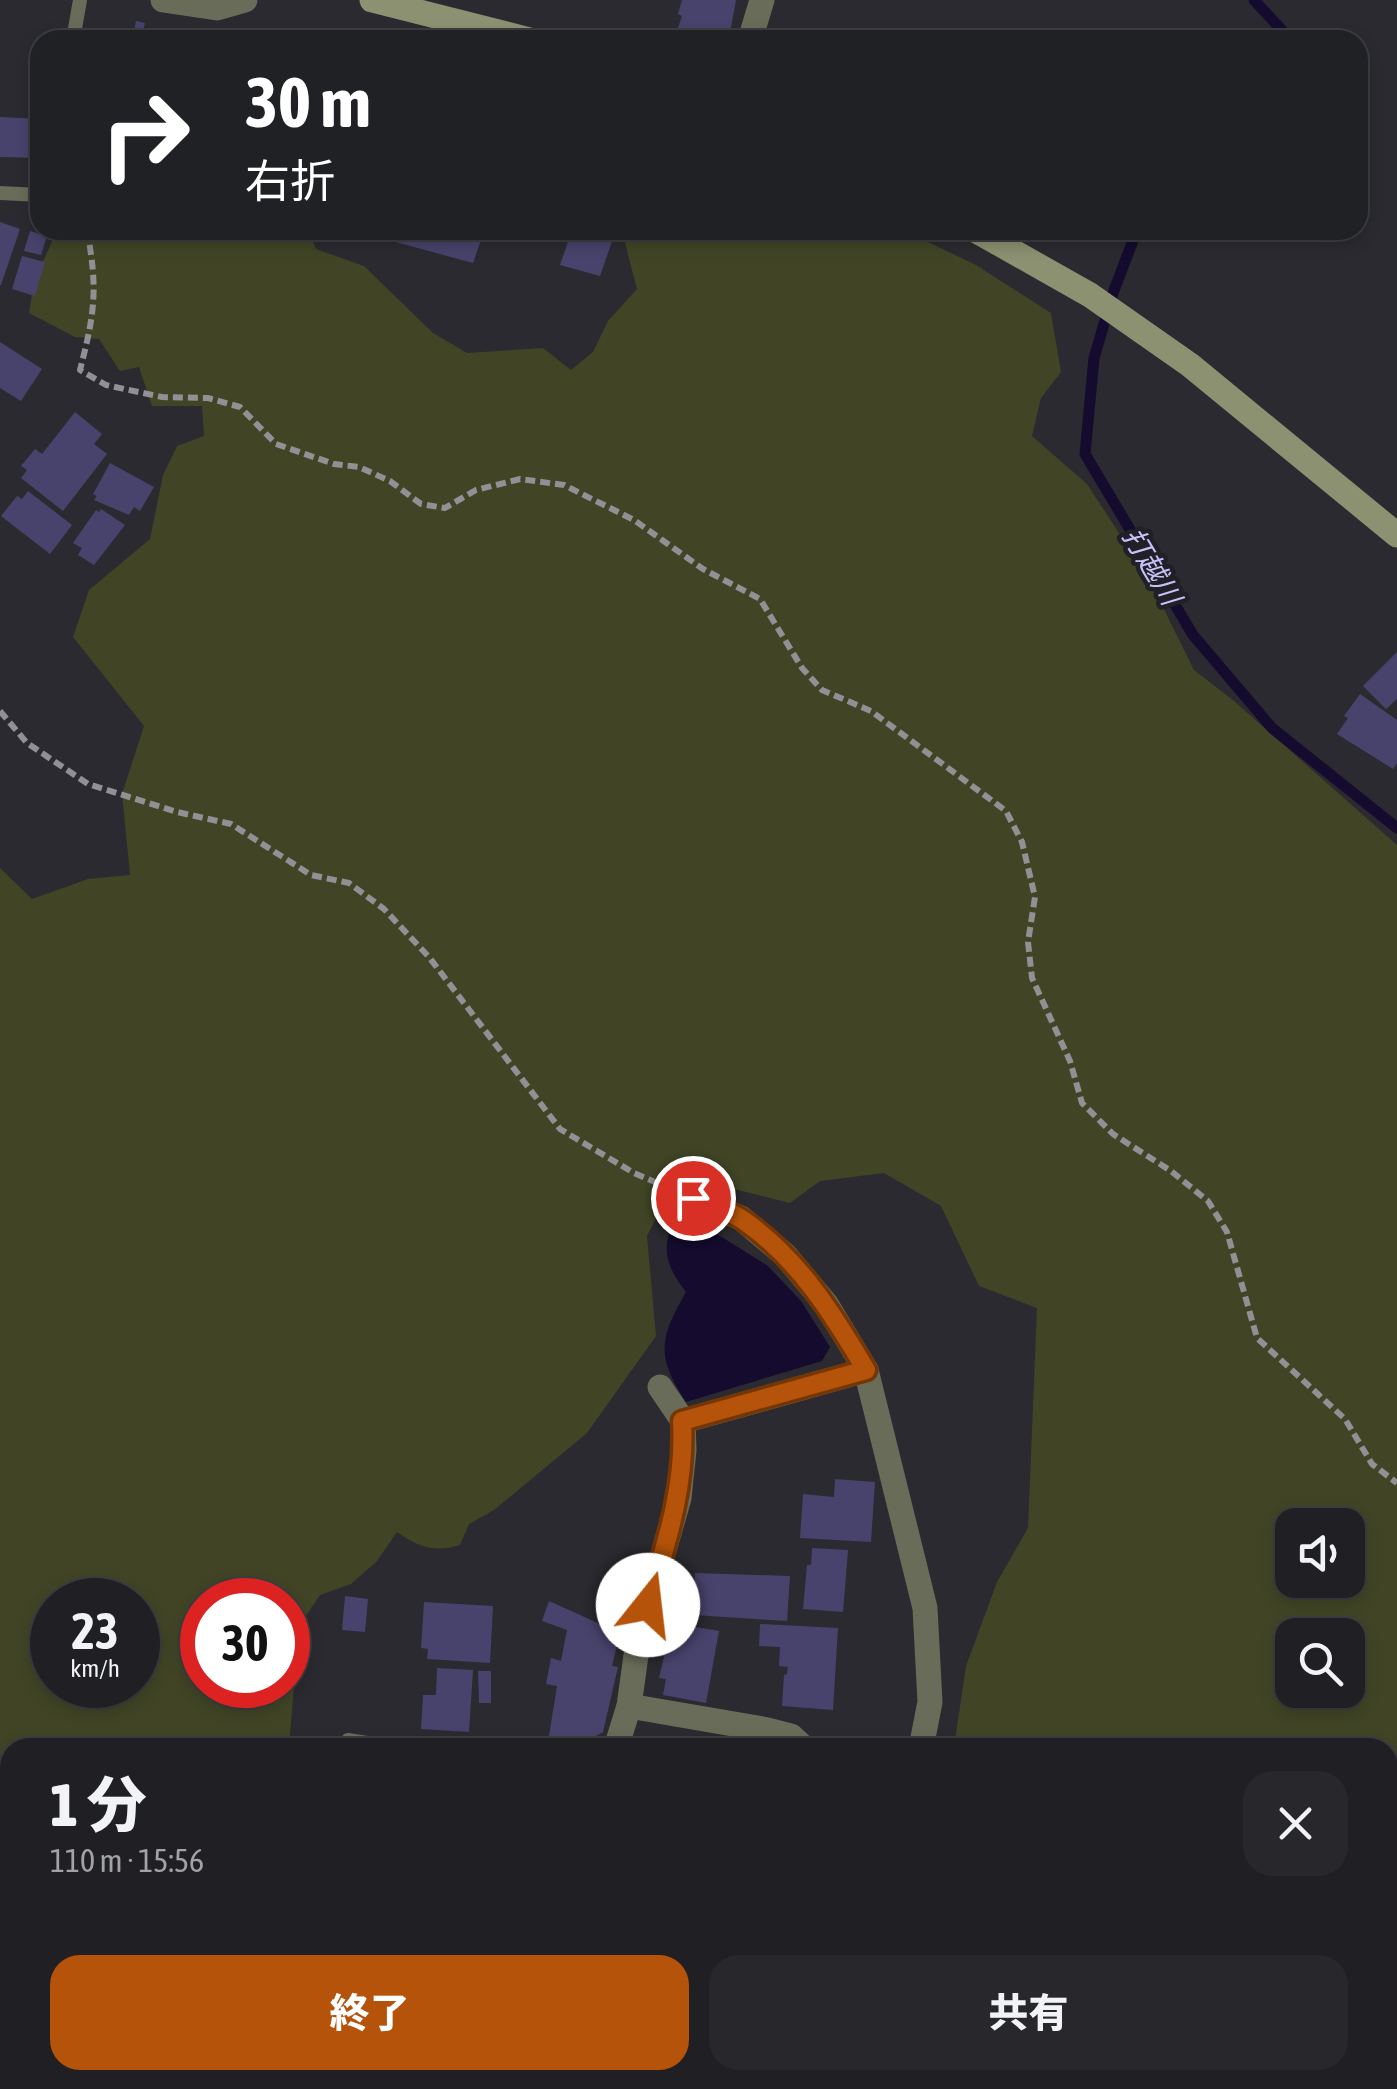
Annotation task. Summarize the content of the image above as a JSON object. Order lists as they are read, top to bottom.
{
  "water": ["打越川"],
  "page": {
    "turn": ["30 m", "右折"],
    "speed": "23 km/h",
    "limit": "30",
    "heading": ["1 分", "110 m · 15:56"],
    "buttons": ["終了", "共有"]
  }
}
